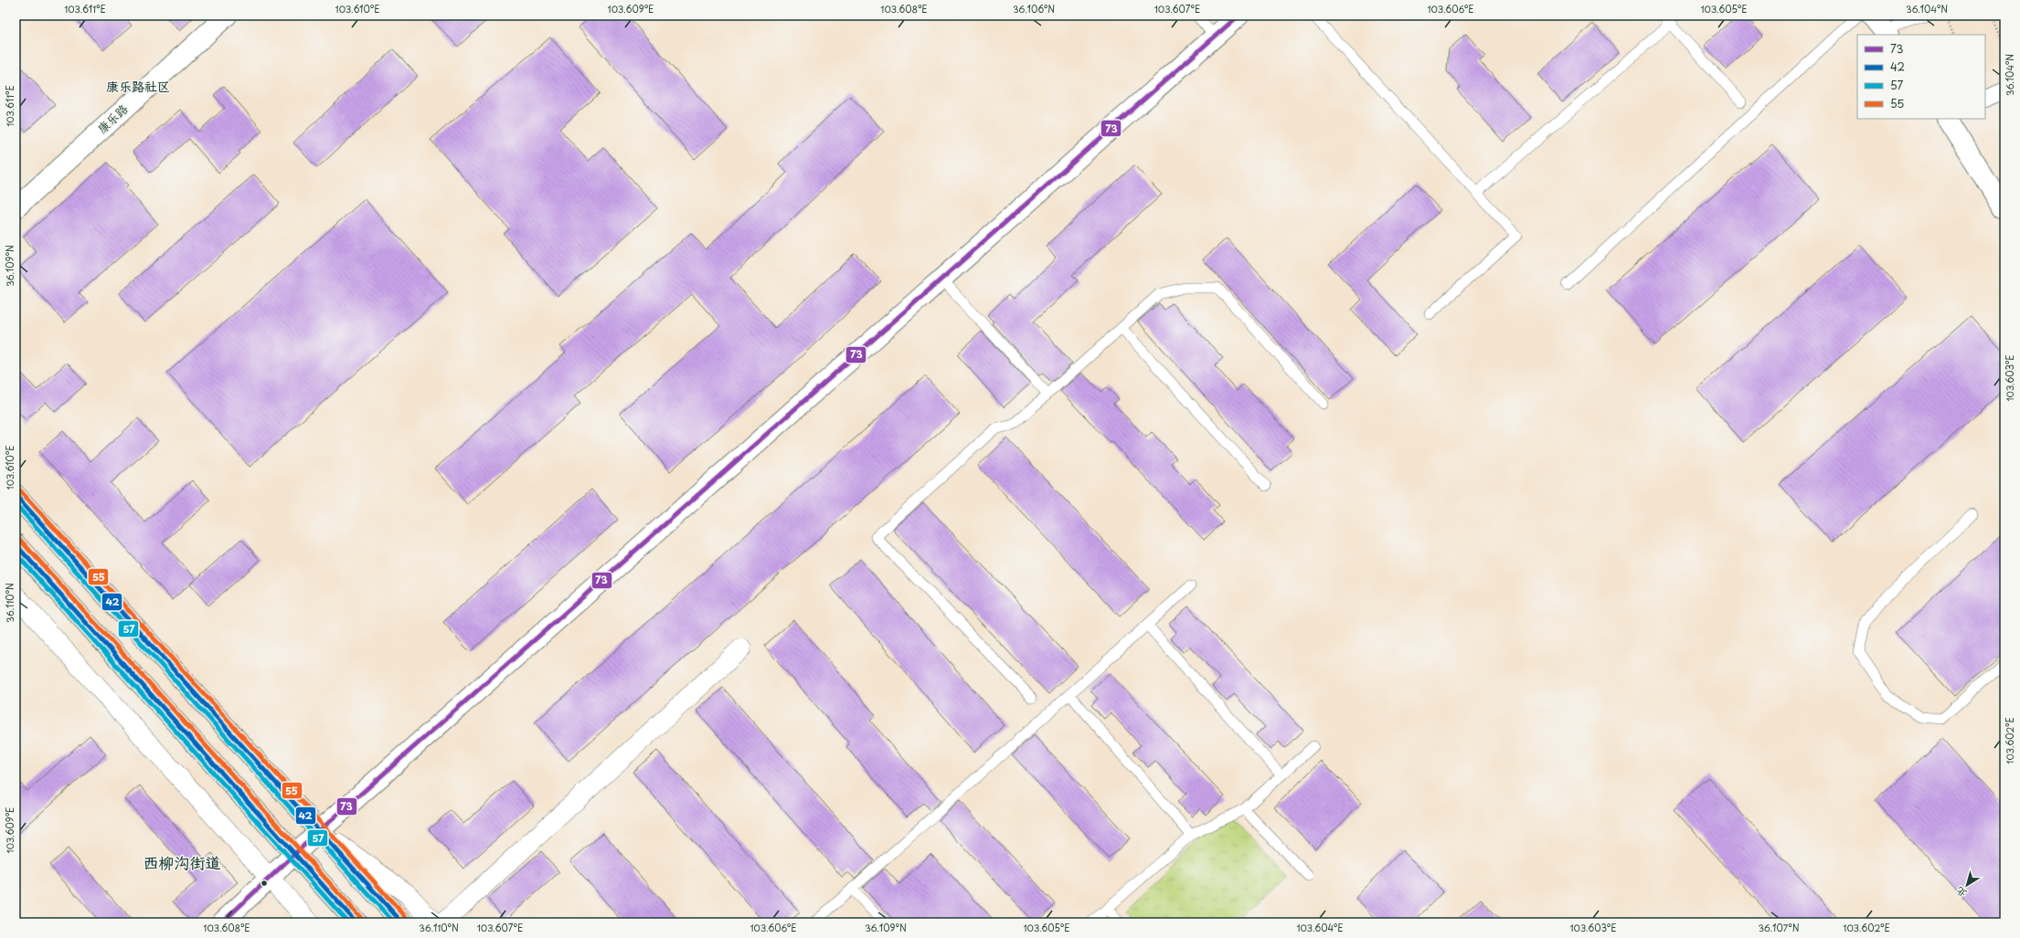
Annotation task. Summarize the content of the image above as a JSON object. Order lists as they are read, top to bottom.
{
  "streets": {
    "street": ["康乐路"]
  },
  "districts": ["康乐路社区", "西柳沟街道"],
  "lines": [
    "transit line 73",
    "transit line 55",
    "transit line 42",
    "transit line 57"
  ],
  "legend": [
    "73",
    "42",
    "57",
    "55"
  ],
  "north": "bottom left",
  "coordinates": [
    "103.611°E",
    "103.610°E",
    "103.609°E",
    "103.608°E",
    "36.106°N",
    "103.607°E",
    "103.606°E",
    "103.605°E",
    "36.104°N",
    "36.109°N",
    "103.603°E",
    "36.110°N",
    "103.602°E",
    "103.604°E",
    "36.107°N"
  ]
}
